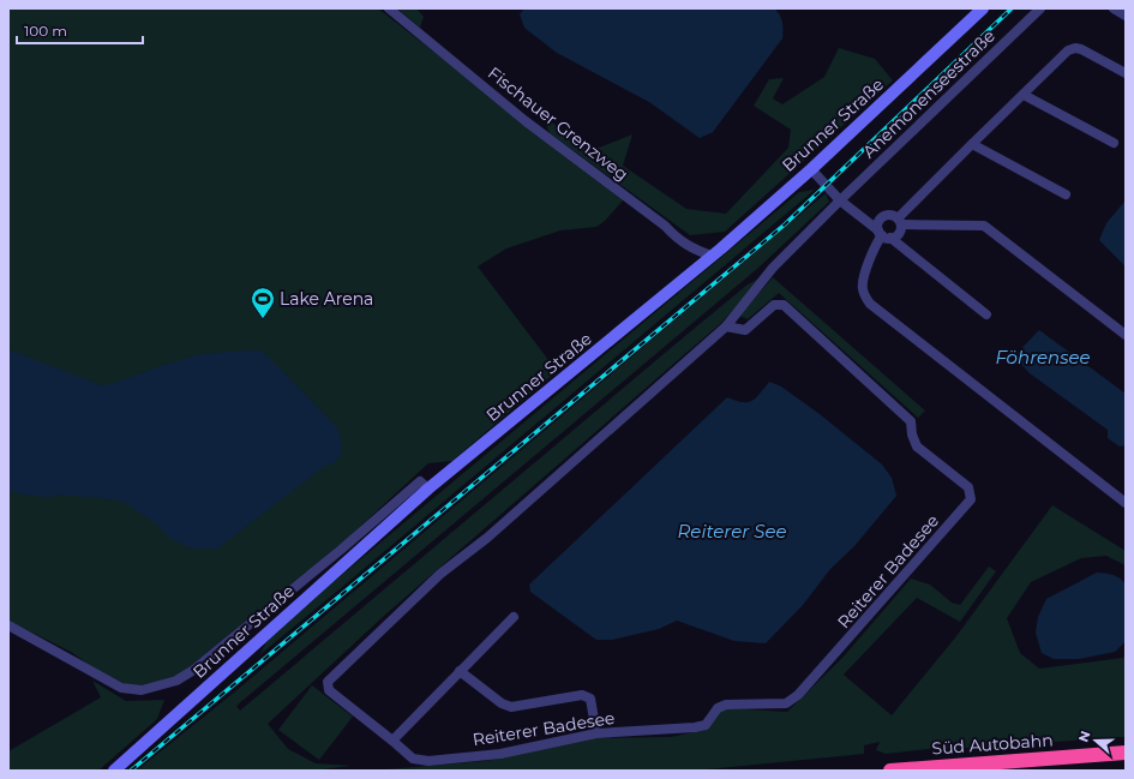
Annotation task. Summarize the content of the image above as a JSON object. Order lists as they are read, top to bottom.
{
  "streets": {
    "highway": ["Süd Autobahn"],
    "main road": ["Brunner Straße"],
    "street": ["Anemonenseestraße", "Fischauer Grenzweg", "Reiterer Badesee"]
  },
  "crossings": [
    ["Anemonenseestraße", "Reiterer Badesee"],
    ["Fischauer Grenzweg", "Brunner Straße"]
  ],
  "water": ["Föhrensee", "Reiterer See"],
  "places": {
    "sports": ["Lake Arena"]
  },
  "scale_bar": "100 m",
  "north": "left"
}
